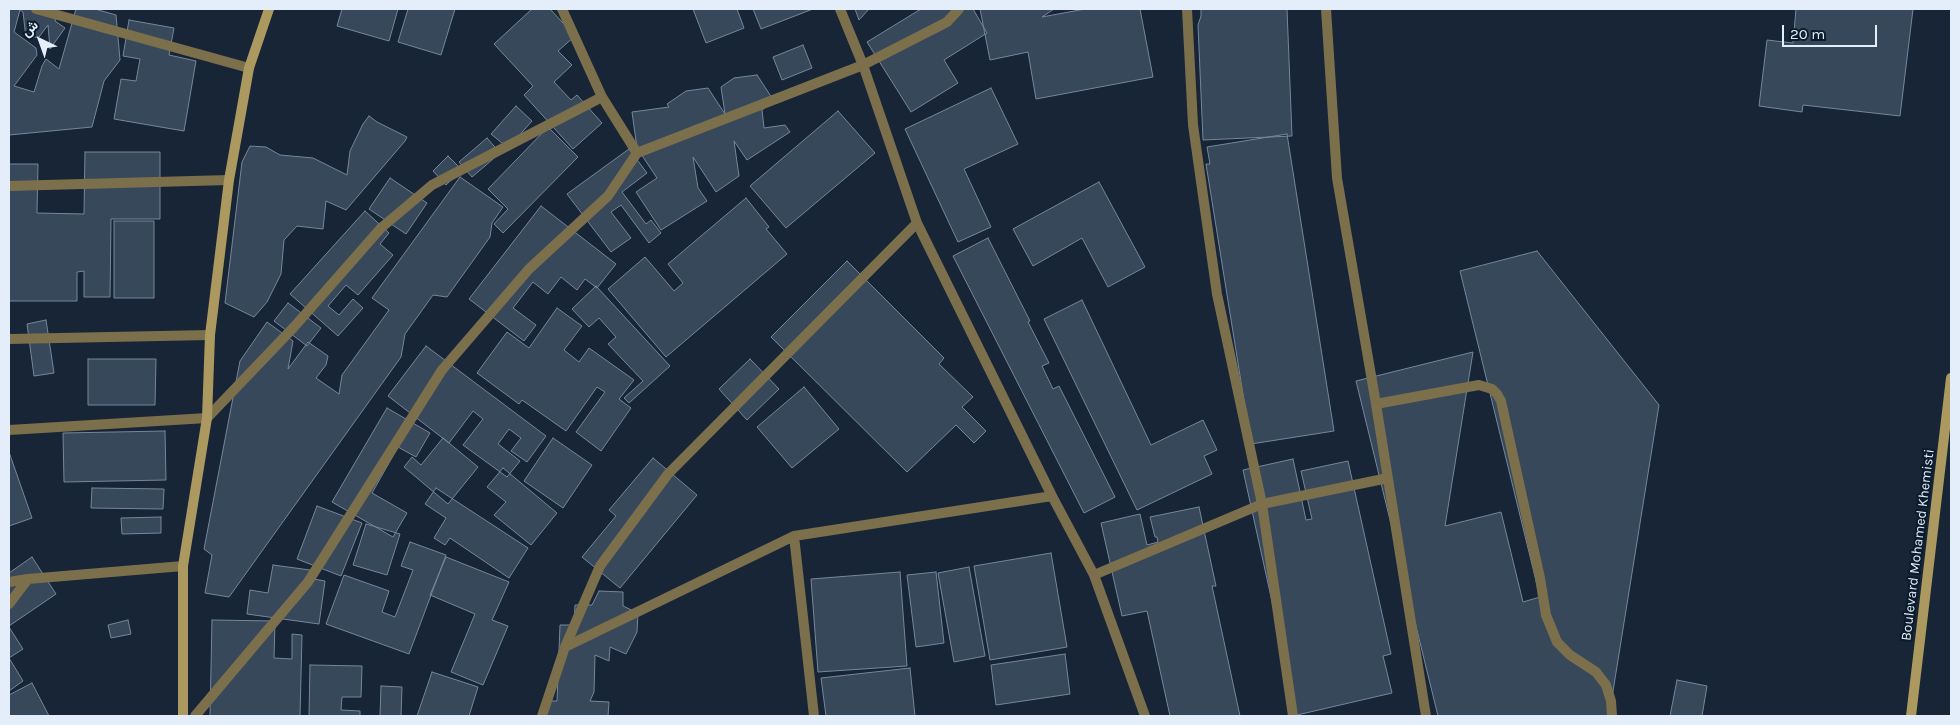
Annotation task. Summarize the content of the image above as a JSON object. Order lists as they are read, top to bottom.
{
  "streets": {
    "main road": ["Boulevard Mohamed Khemisti"]
  },
  "scale_bar": "20 m",
  "north": "top left"
}
